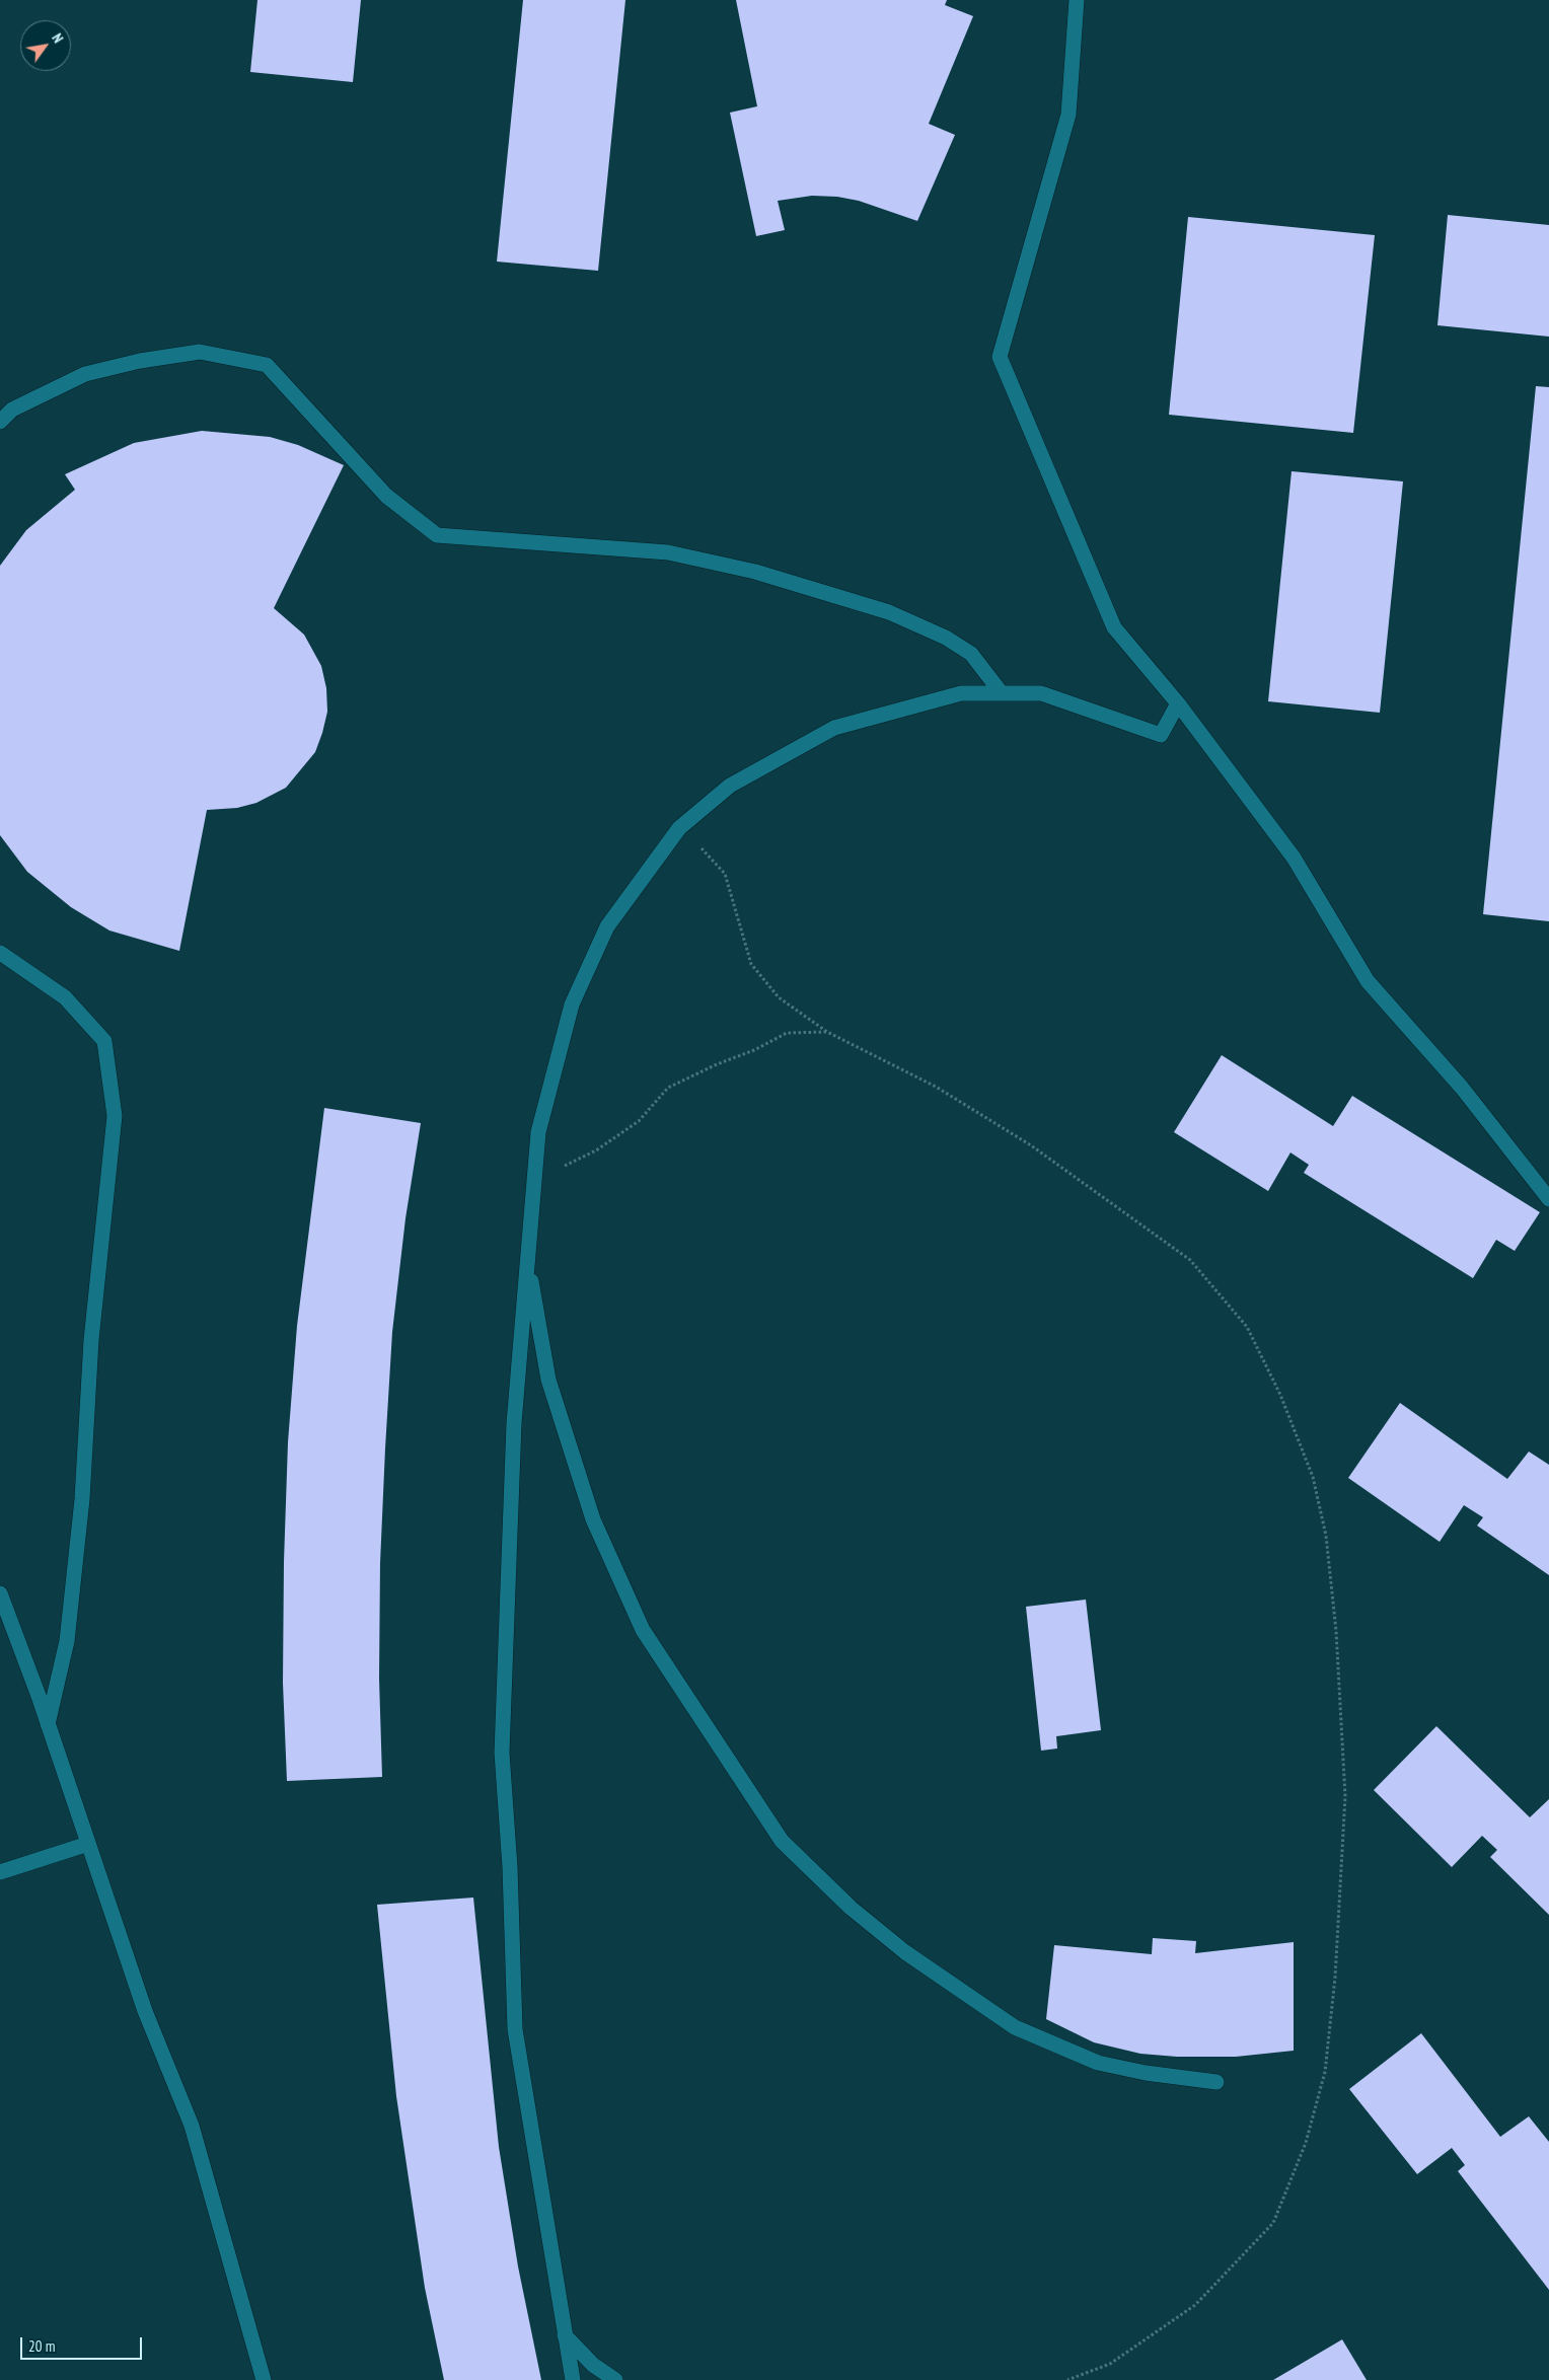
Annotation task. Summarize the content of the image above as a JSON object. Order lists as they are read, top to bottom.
{
  "scale_bar": "20 m",
  "north": "top right"
}
